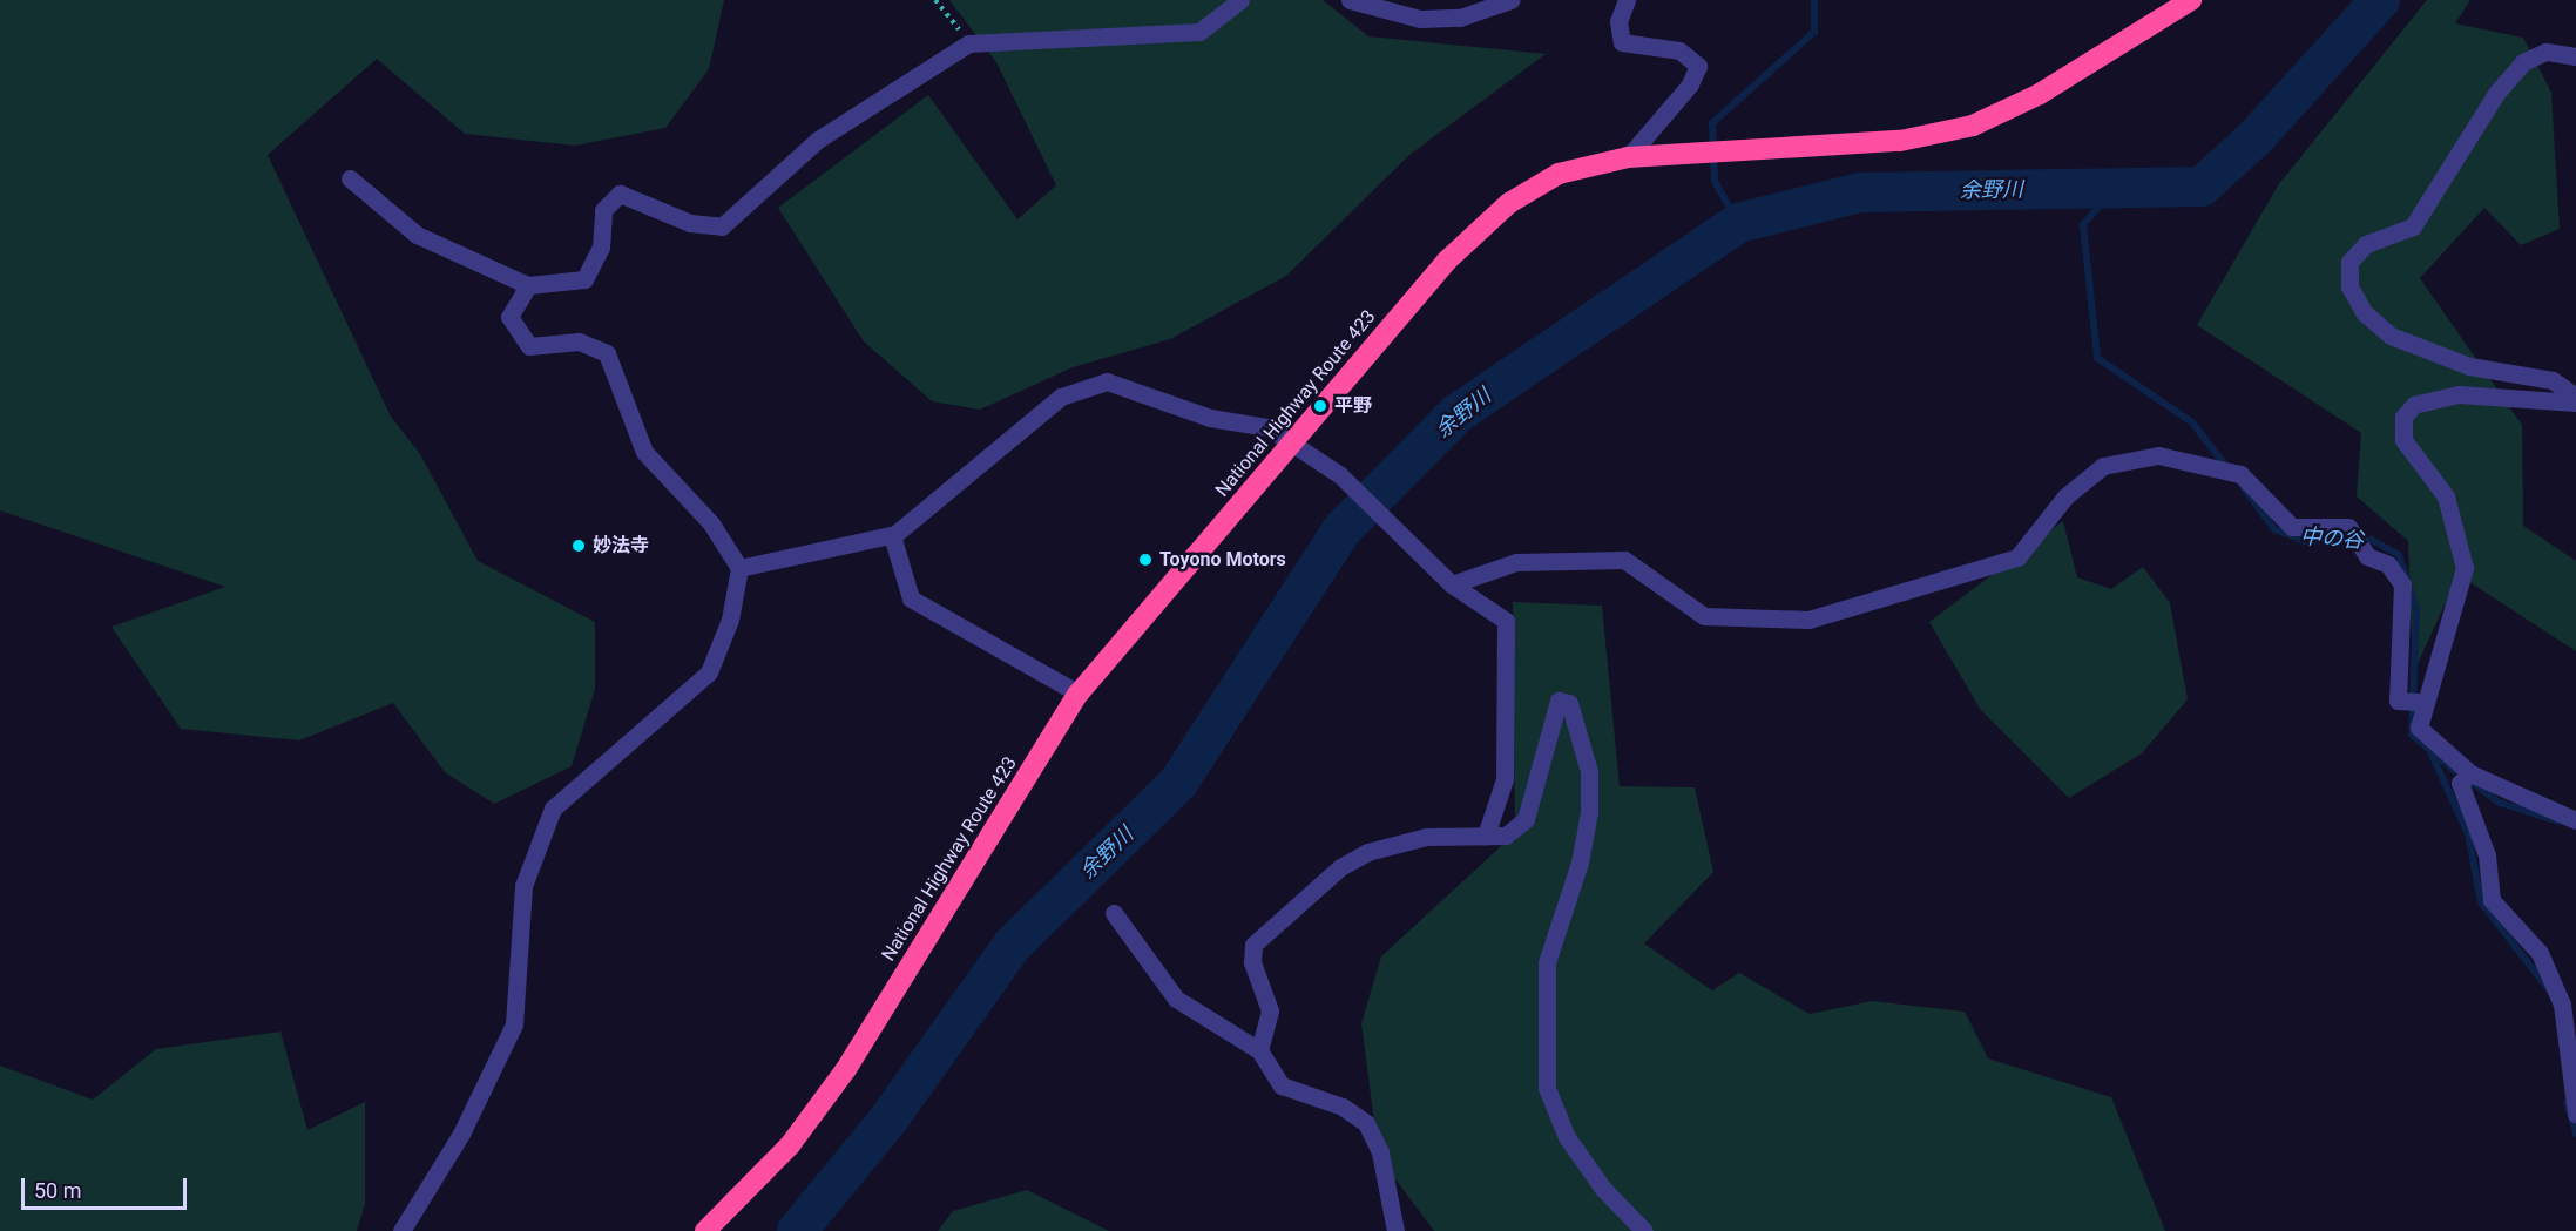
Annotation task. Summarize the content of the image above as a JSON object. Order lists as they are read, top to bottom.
{
  "streets": {
    "highway": ["National Highway Route 423"]
  },
  "water": ["余野川", "中の谷"],
  "places": ["平野", "妙法寺", "Toyono Motors"],
  "scale_bar": "50 m"
}
